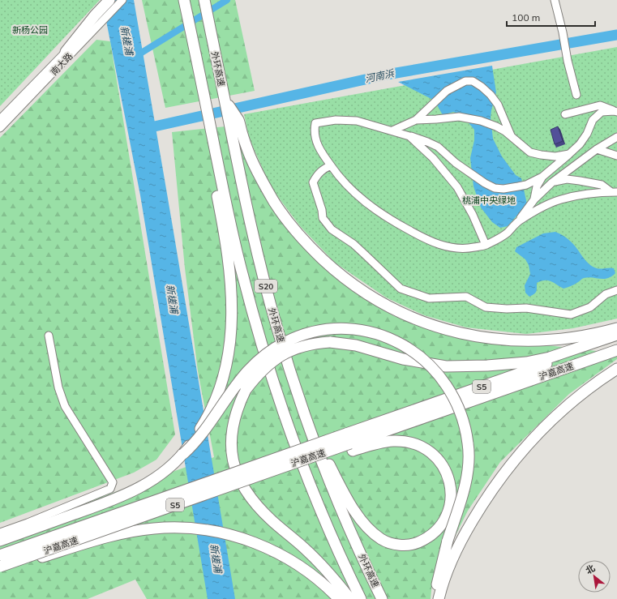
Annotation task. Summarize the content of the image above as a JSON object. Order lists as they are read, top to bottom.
{
  "streets": {
    "highway": [
      "外环高速",
      "S20",
      "沪嘉高速",
      "S5"
    ],
    "street": ["南大路"]
  },
  "water": ["新槎浦", "河南浜"],
  "parks": ["新杨公园", "桃浦中央绿地"],
  "scale_bar": "100 m",
  "north": "top left"
}
